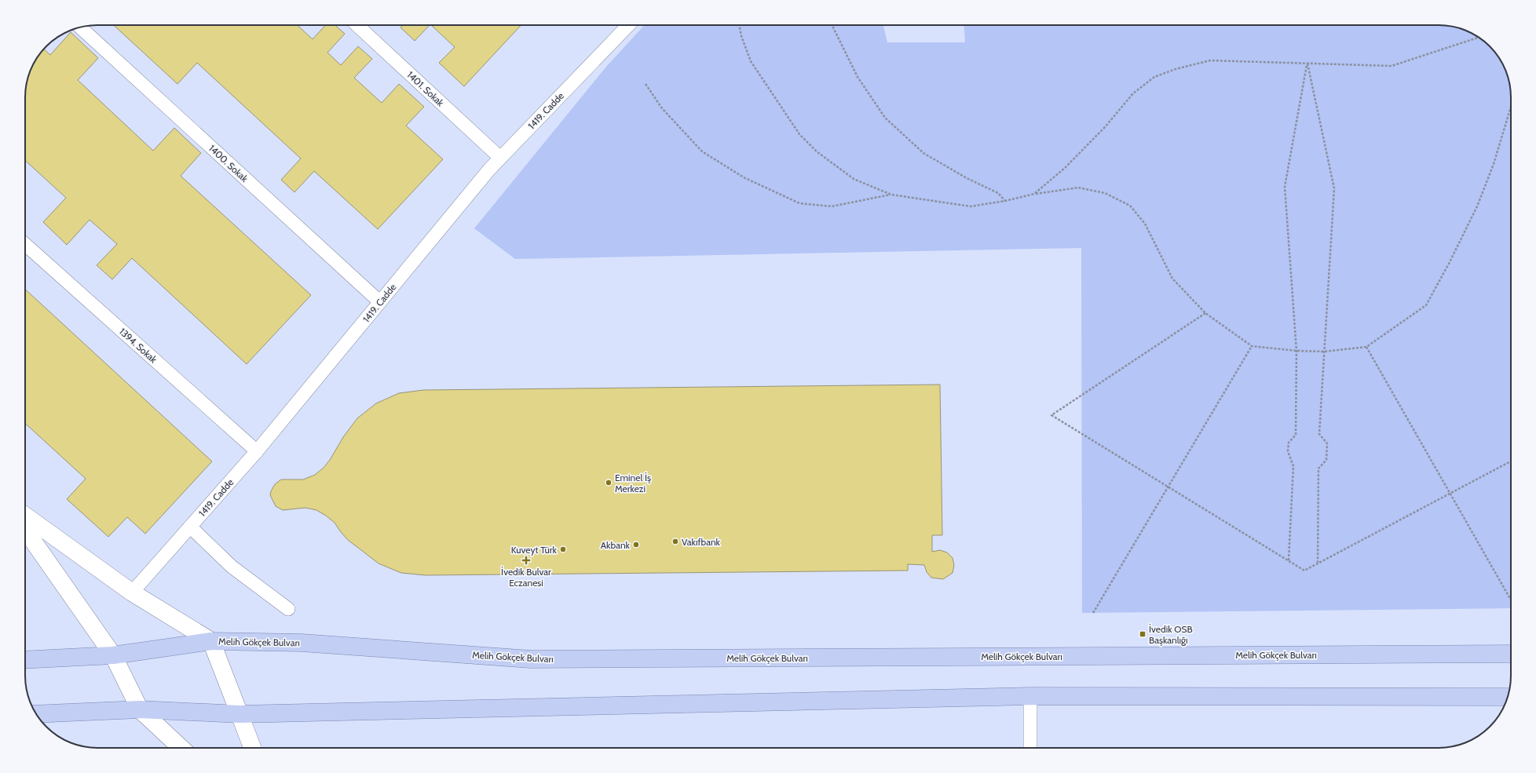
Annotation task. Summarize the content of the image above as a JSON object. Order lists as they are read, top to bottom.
{
  "streets": {
    "main road": ["Melih Gökçek Bulvarı"],
    "lane": [
      "1401. Sokak",
      "1419. Cadde",
      "1400. Sokak",
      "1394. Sokak"
    ]
  },
  "crossings": [
    ["1401. Sokak", "1419. Cadde"],
    ["1419. Cadde", "1400. Sokak"],
    ["1419. Cadde", "1394. Sokak"]
  ],
  "places": {
    "other": [
      "Eminel İş Merkezi",
      "Vakıfbank",
      "Akbank",
      "Kuveyt Türk"
    ],
    "health": ["İvedik Bulvar Eczanesi"],
    "transit": ["İvedik OSB Başkanlığı"]
  }
}
